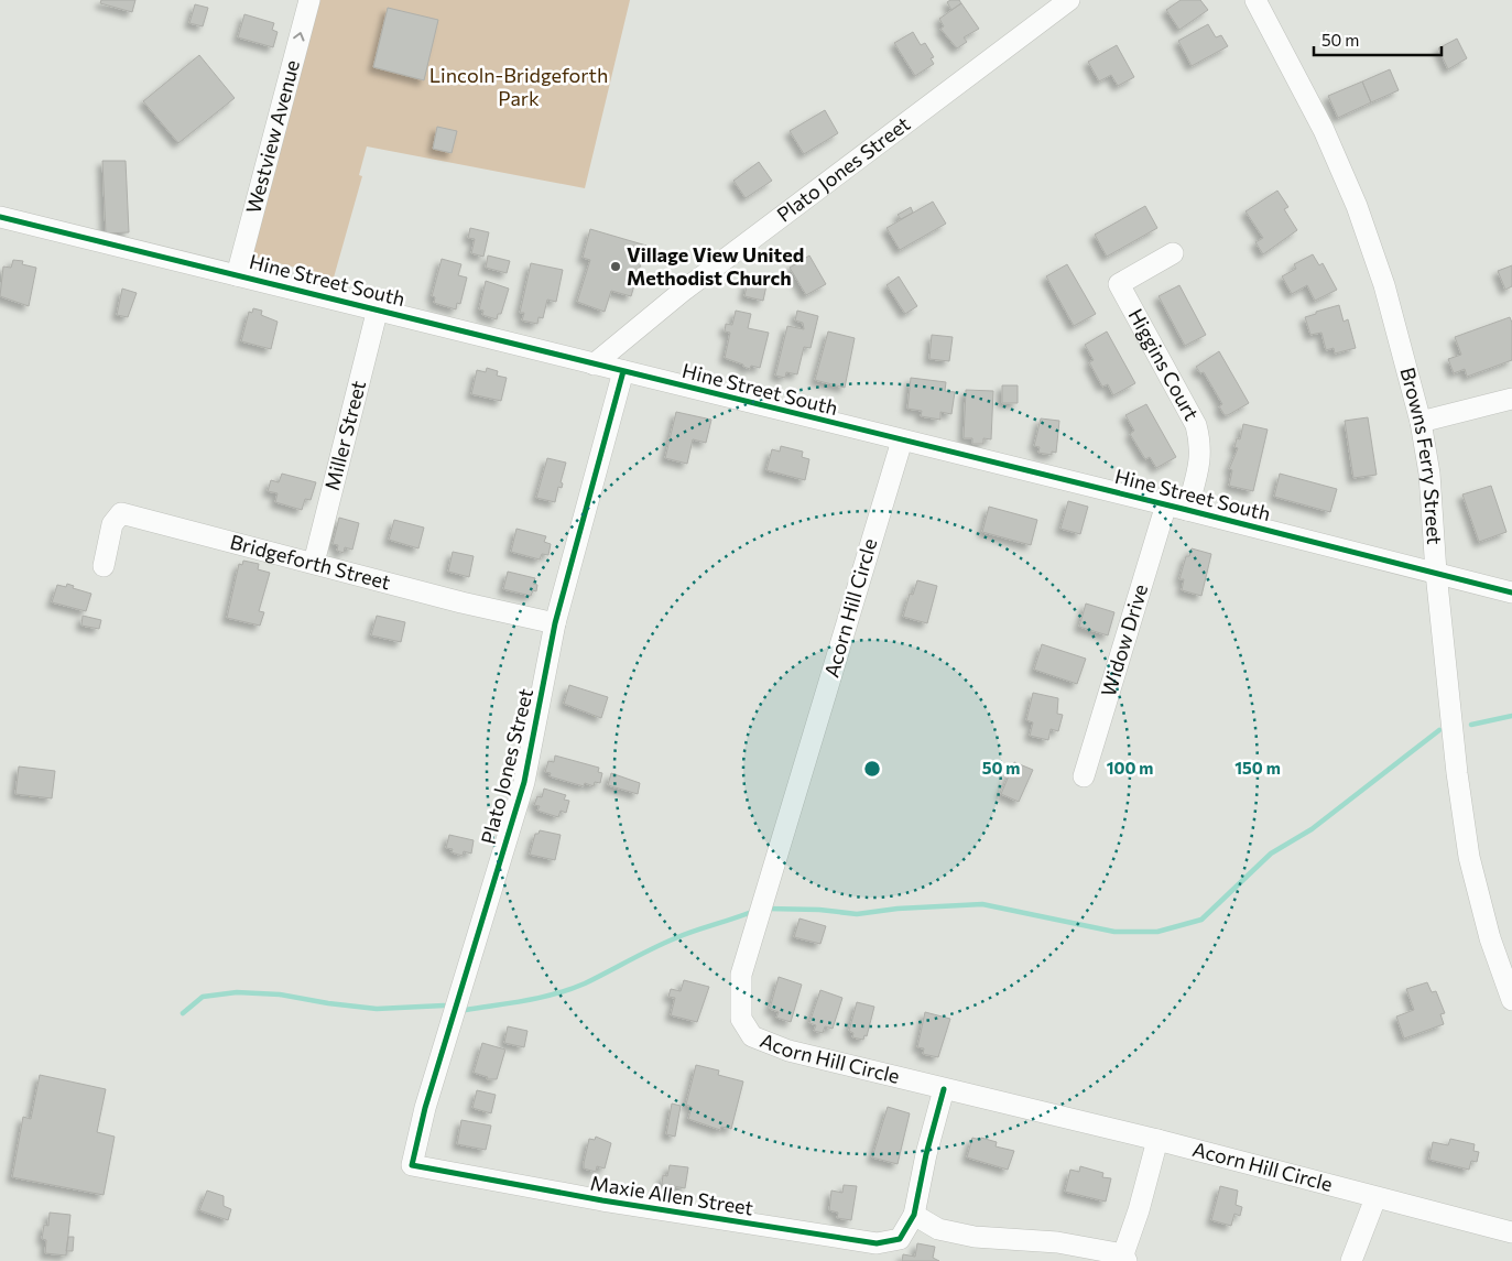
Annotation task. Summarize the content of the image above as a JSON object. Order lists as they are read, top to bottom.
{
  "streets": {
    "street": [
      "Westview Avenue",
      "Plato Jones Street",
      "Hine Street South",
      "Higgins Court",
      "Miller Street",
      "Browns Ferry Street",
      "Bridgeforth Street",
      "Acorn Hill Circle",
      "Widow Drive",
      "Maxie Allen Street"
    ]
  },
  "crossings": [
    ["Westview Avenue", "Hine Street South"],
    ["Plato Jones Street", "Hine Street South"],
    ["Plato Jones Street", "Bridgeforth Street"],
    ["Plato Jones Street", "Maxie Allen Street"],
    ["Hine Street South", "Higgins Court"],
    ["Hine Street South", "Miller Street"],
    ["Hine Street South", "Browns Ferry Street"],
    ["Hine Street South", "Acorn Hill Circle"],
    ["Hine Street South", "Widow Drive"],
    ["Miller Street", "Bridgeforth Street"]
  ],
  "one_way": ["Westview Avenue"],
  "parks": ["Lincoln-Bridgeforth Park"],
  "places": ["Village View United Methodist Church"],
  "scale_bar": "50 m",
  "rings": ["50 m", "100 m", "150 m"]
}
